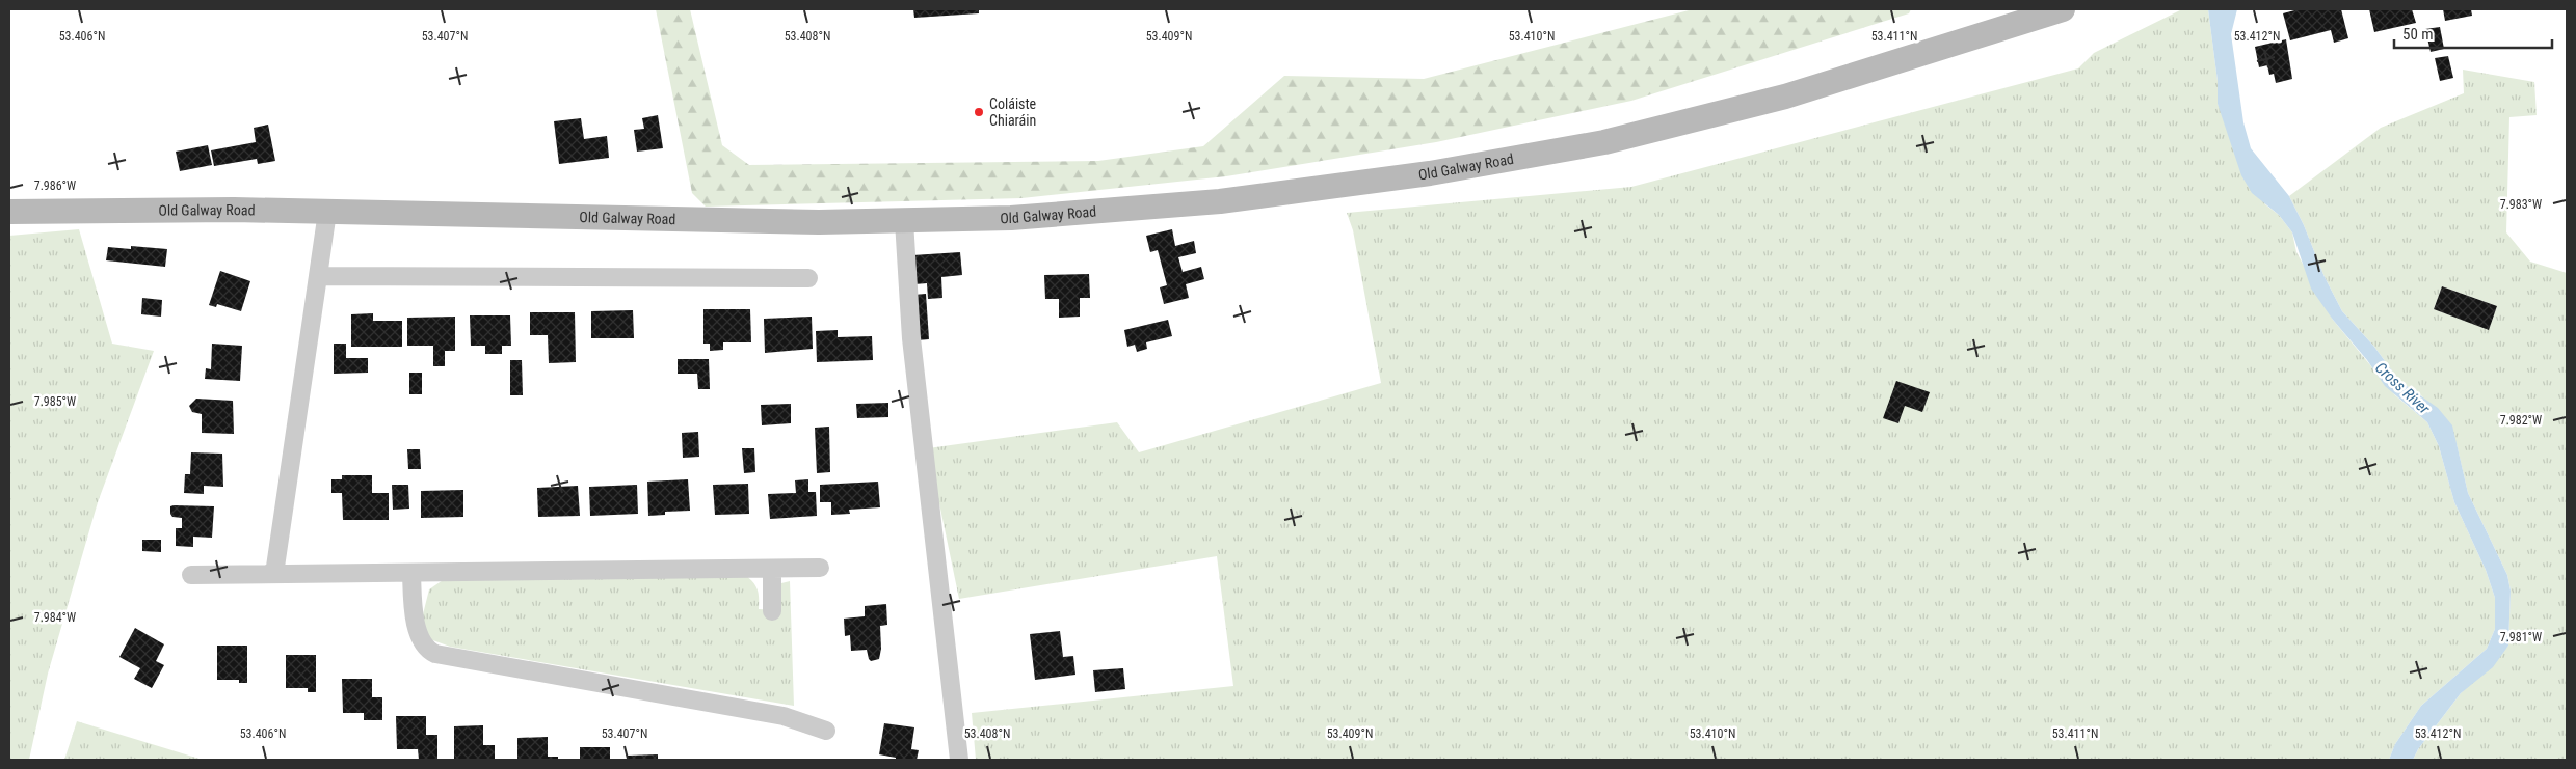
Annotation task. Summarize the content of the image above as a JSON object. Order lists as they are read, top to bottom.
{
  "streets": {
    "main road": ["Old Galway Road"]
  },
  "water": ["Cross River"],
  "places": ["Coláiste Chiaráin"],
  "scale_bar": "50 m",
  "coordinates": [
    "53.406°N",
    "53.407°N",
    "53.408°N",
    "53.409°N",
    "53.410°N",
    "53.411°N",
    "53.412°N",
    "7.986°W",
    "7.983°W",
    "7.985°W",
    "7.982°W",
    "7.984°W",
    "7.981°W"
  ]
}
